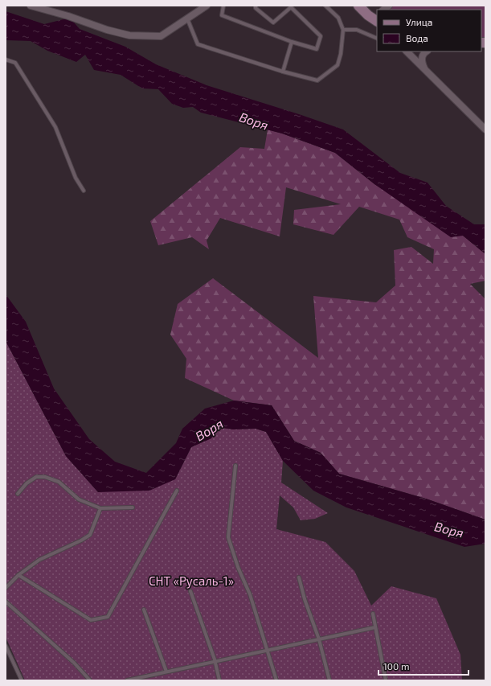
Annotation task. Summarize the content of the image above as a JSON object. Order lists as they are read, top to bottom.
{
  "water": ["Воря"],
  "parks": ["СНТ «Русаль-1»"],
  "legend": ["Улица", "Вода"],
  "scale_bar": "100 m"
}
